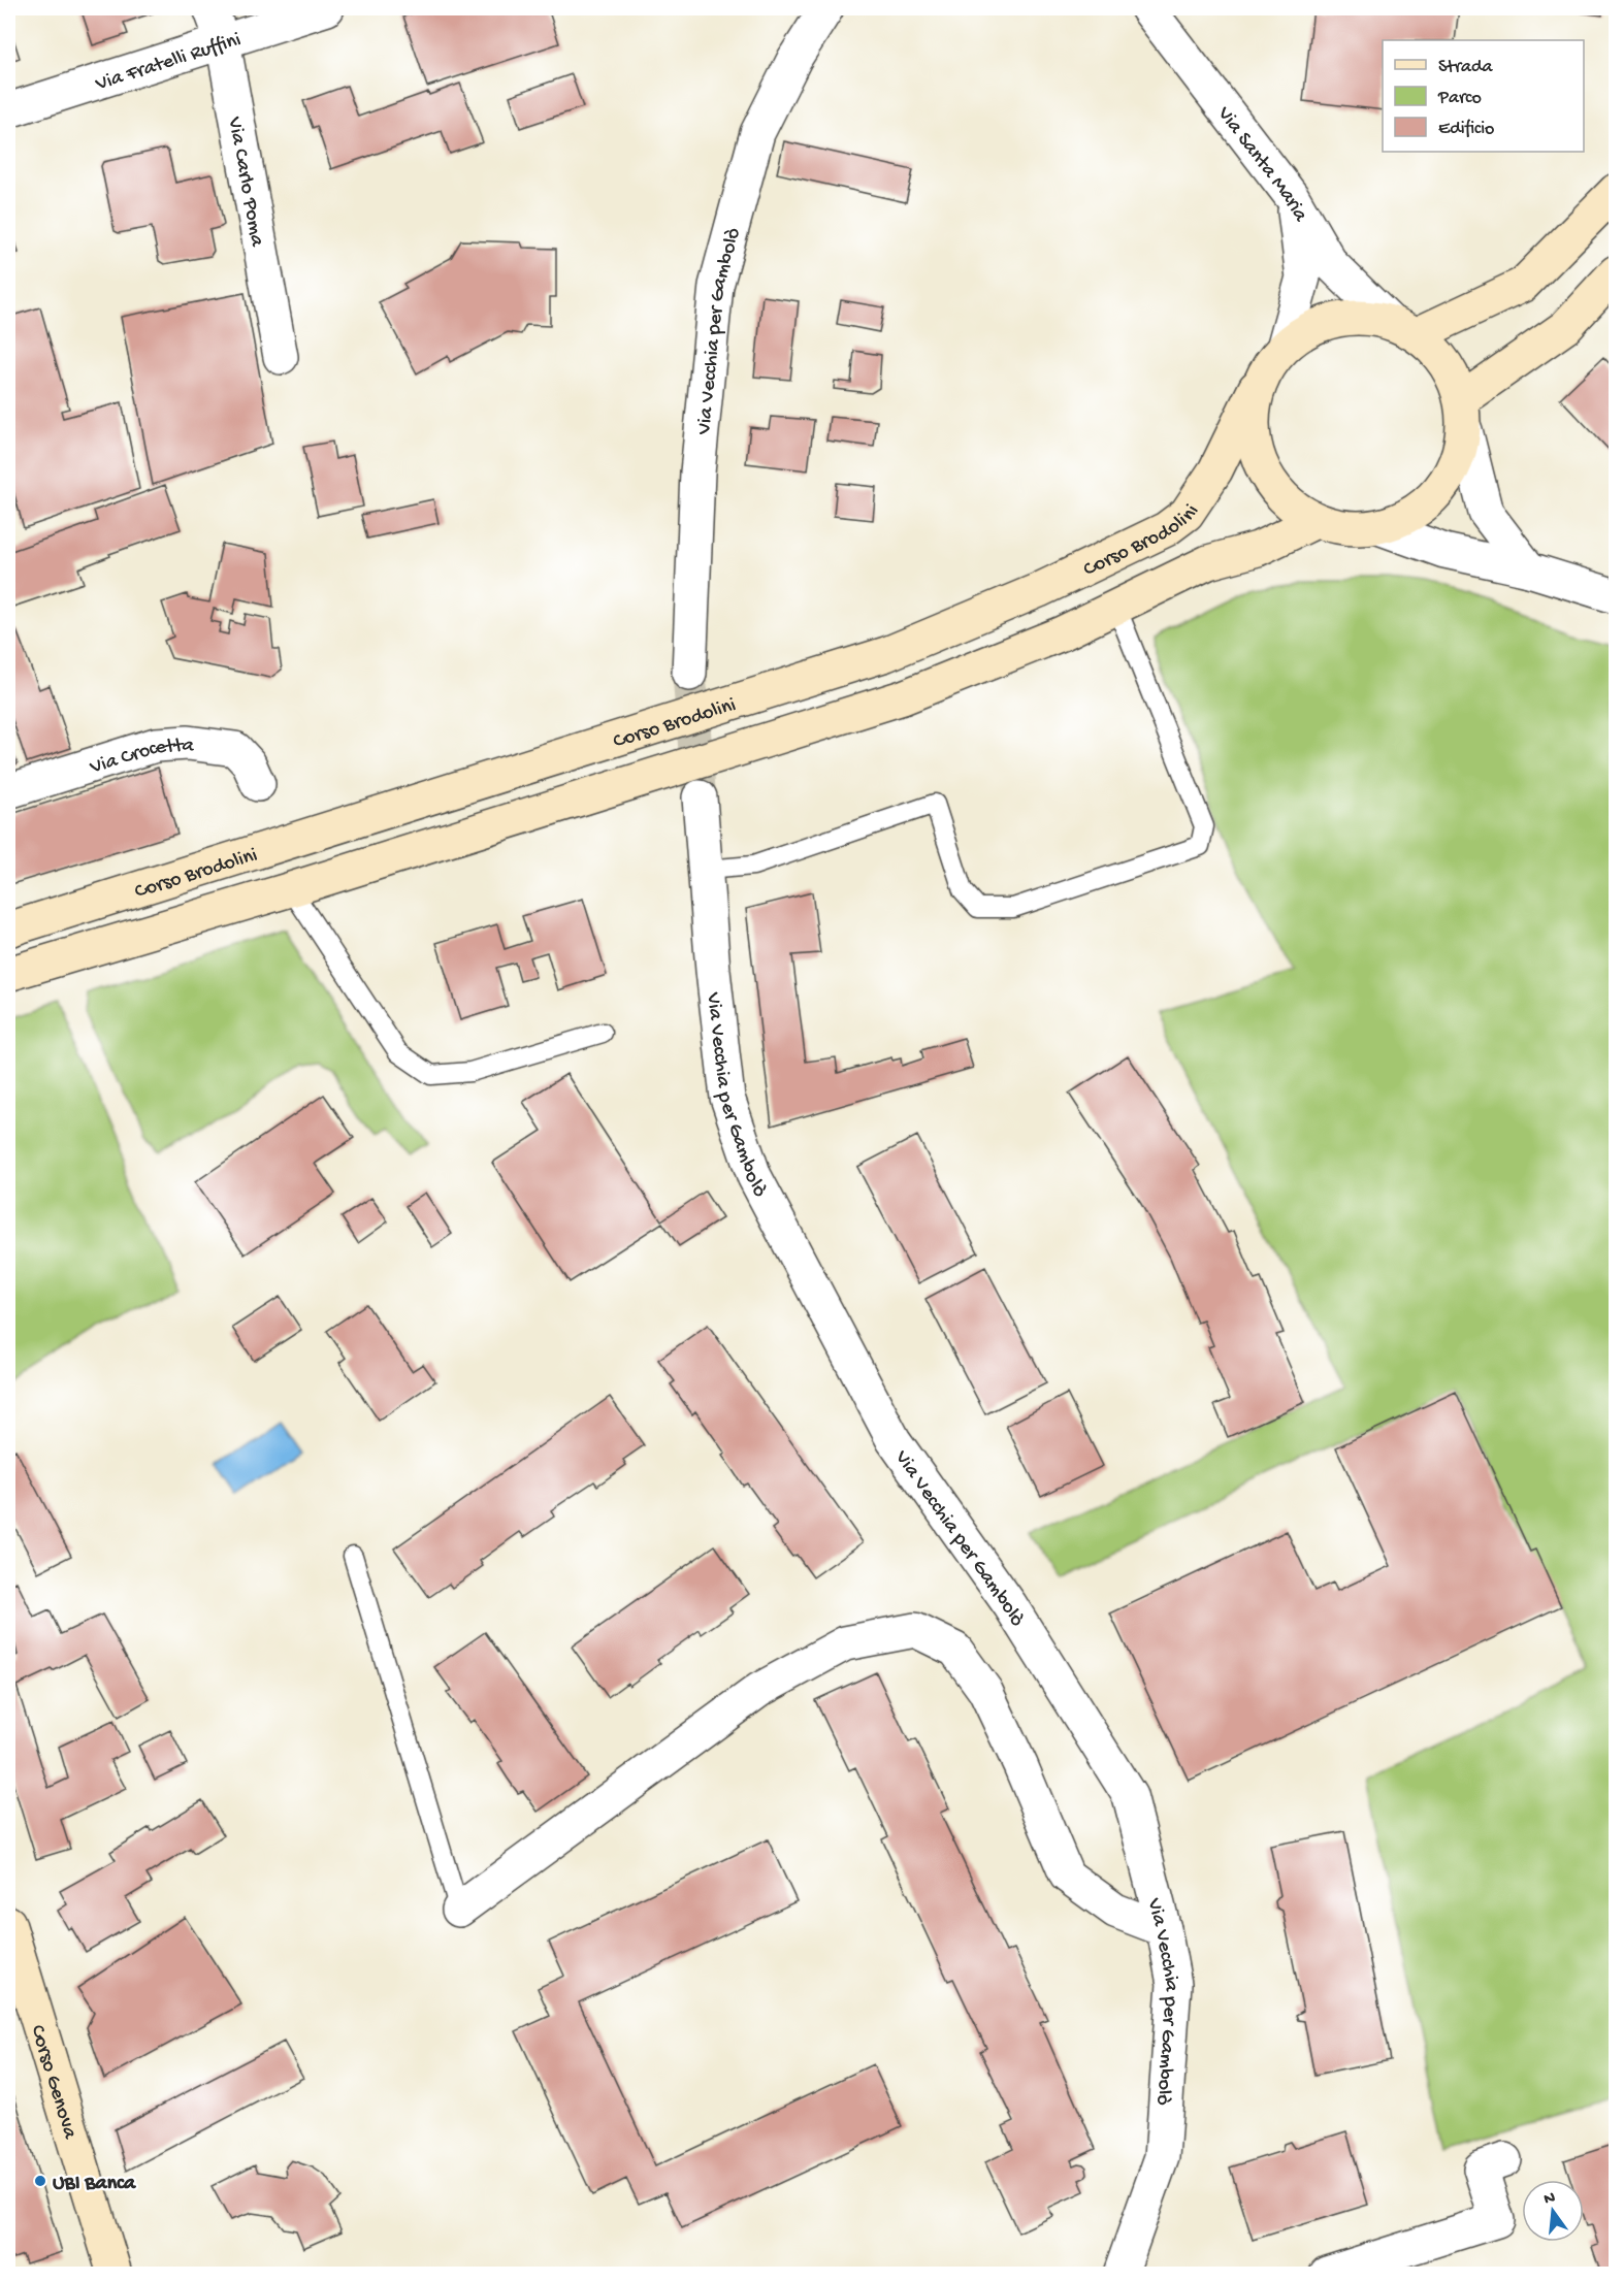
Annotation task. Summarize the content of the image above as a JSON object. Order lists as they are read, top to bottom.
{
  "streets": {
    "main road": ["Corso Brodolini", "Corso Genova"],
    "street": [
      "Via Fratelli Ruffini",
      "Via Santa Maria",
      "Via Carlo Poma",
      "Via Vecchia per Gambolò",
      "Via Crocetta"
    ]
  },
  "crossings": [
    ["Via Fratelli Ruffini", "Via Carlo Poma"],
    ["Via Santa Maria", "Corso Brodolini"]
  ],
  "places": ["UBI Banca"],
  "legend": ["Strada", "Parco", "Edificio"],
  "north": "top"
}
